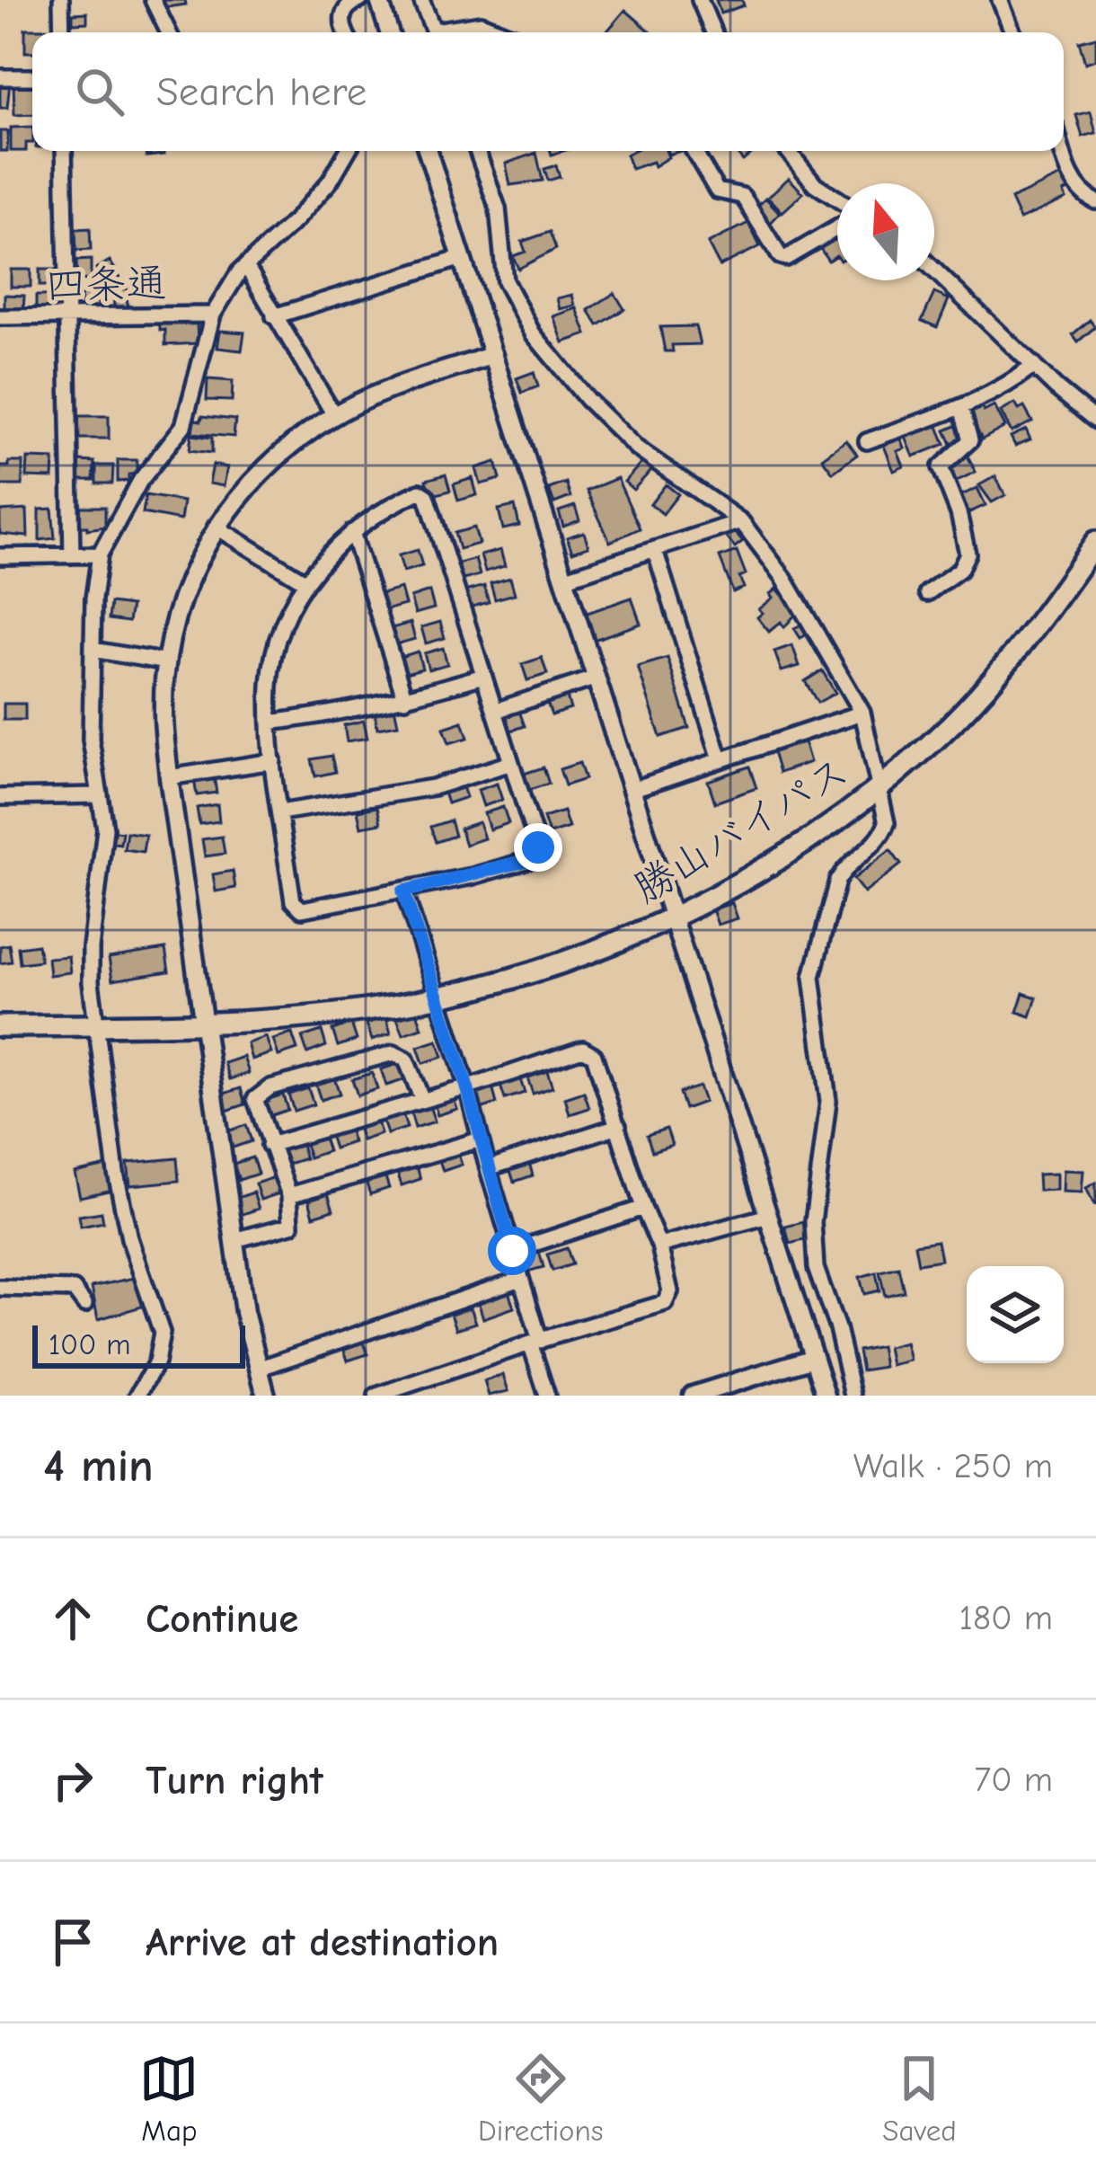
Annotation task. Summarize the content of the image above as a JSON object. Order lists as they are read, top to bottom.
{
  "streets": {
    "main road": ["勝山バイパス"],
    "street": ["四条通"]
  },
  "scale_bar": "100 m",
  "north": "top",
  "page": {
    "search": "Search here",
    "scale": "100 m",
    "heading": ["4 min", "Walk · 250 m"],
    "list": [
      ["Continue", "180 m"],
      ["Turn right", "70 m"],
      "Arrive at destination"
    ],
    "nav": ["Map", "Directions", "Saved"]
  }
}
